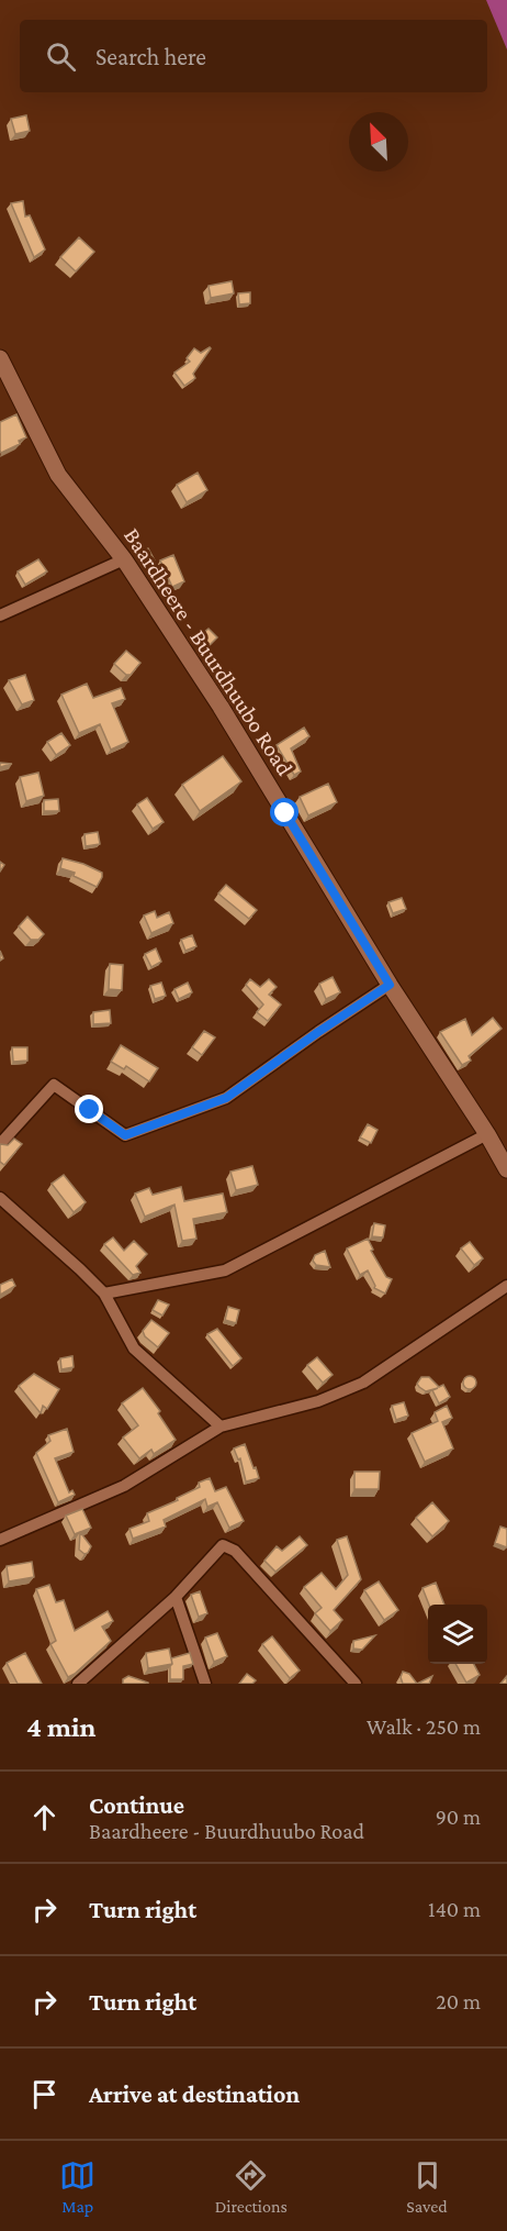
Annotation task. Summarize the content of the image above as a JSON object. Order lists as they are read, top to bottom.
{
  "streets": {
    "main road": ["Baardheere - Buurdhuubo Road"]
  },
  "north": "top left",
  "page": {
    "search": "Search here",
    "heading": ["4 min", "Walk · 250 m"],
    "list": [
      ["Continue", "Baardheere - Buurdhuubo Road", "90 m"],
      ["Turn right", "140 m"],
      ["Turn right", "20 m"],
      "Arrive at destination"
    ],
    "nav": ["Map", "Directions", "Saved"]
  }
}
